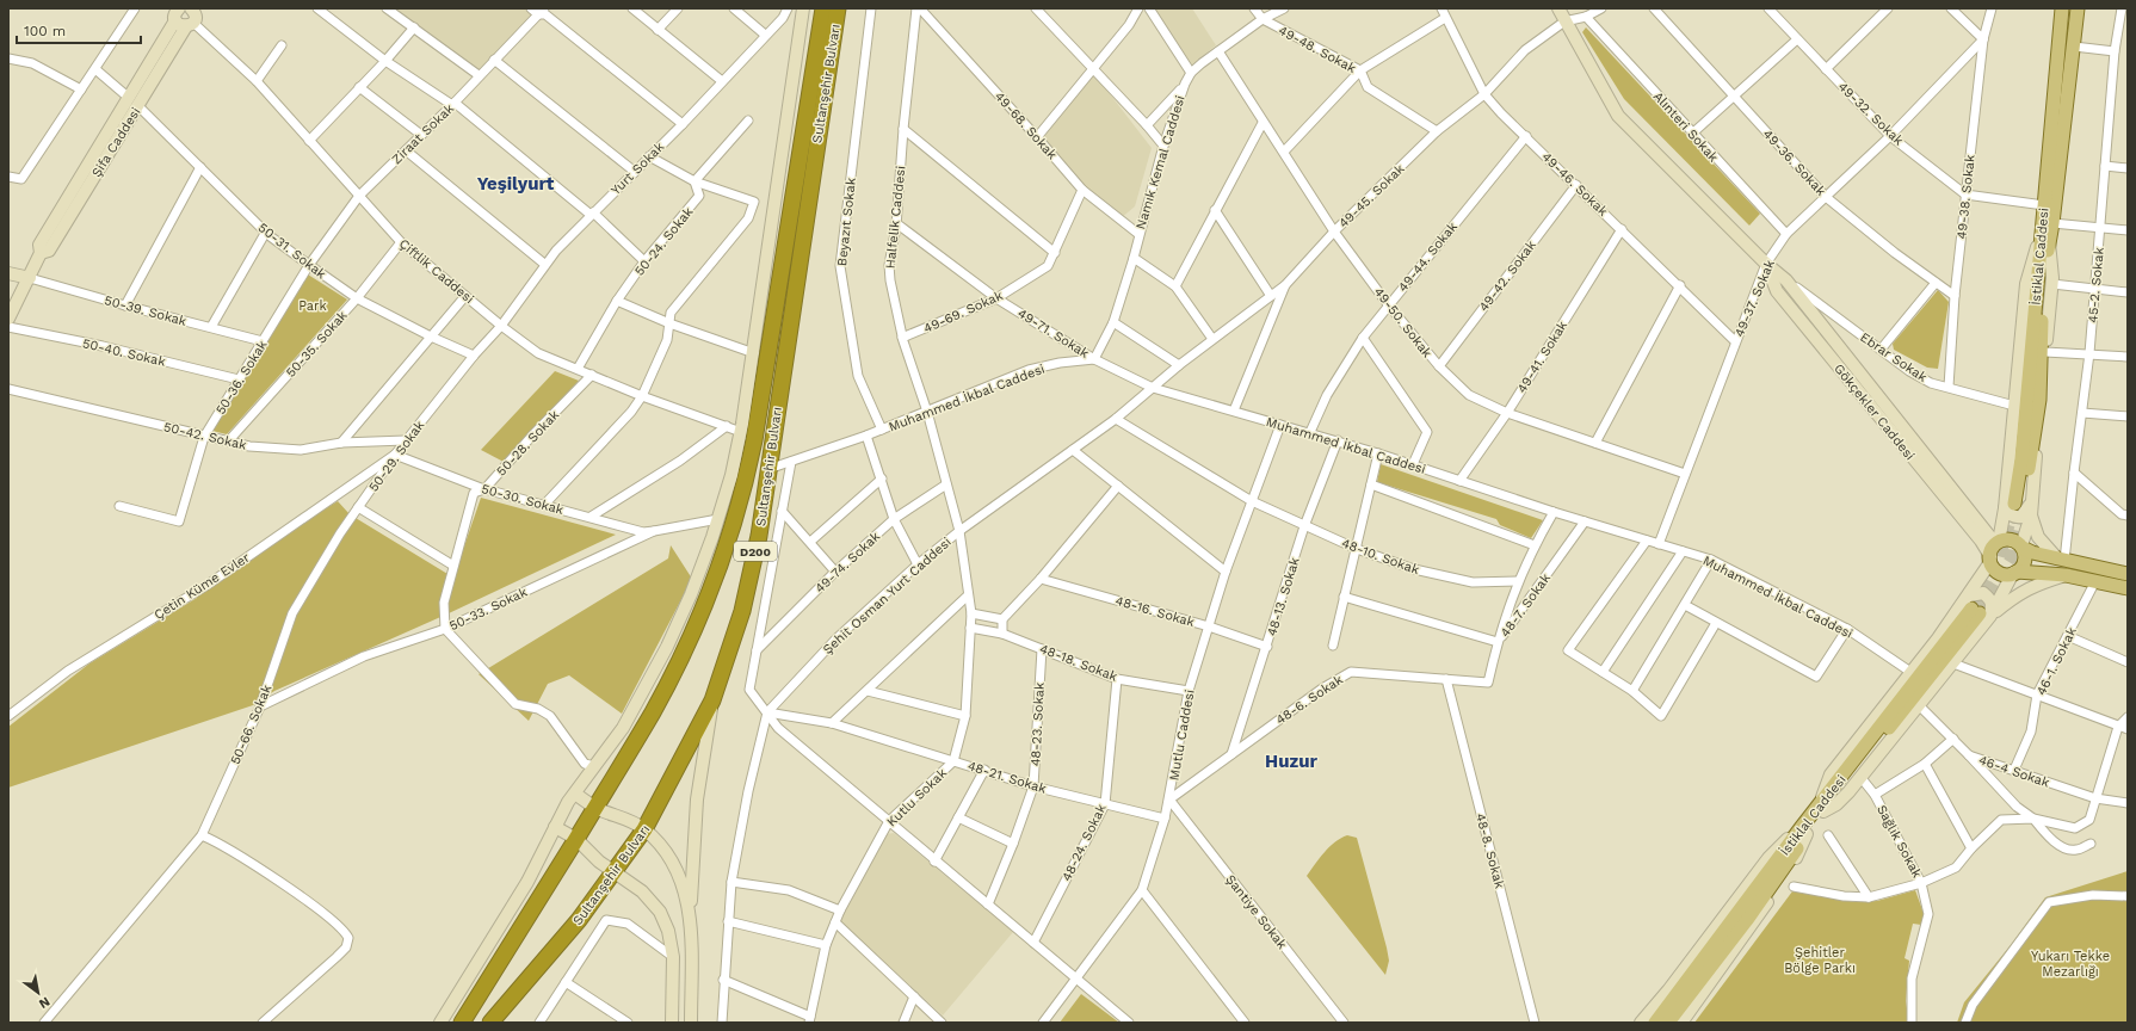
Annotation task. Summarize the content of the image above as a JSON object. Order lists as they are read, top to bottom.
{
  "streets": {
    "highway": ["Sultanşehir Bulvarı", "D200"],
    "main road": ["İstiklal Caddesi"],
    "street": [
      "49-48. Sokak",
      "49-32. Sokak",
      "49-68. Sokak",
      "Alınteri Sokak",
      "Ziraat Sokak",
      "Şifa Caddesi",
      "Namık Kemal Caddesi",
      "49-36. Sokak",
      "Yurt Sokak",
      "49-46. Sokak",
      "49-45. Sokak",
      "49-38. Sokak",
      "Halfelik Caddesi",
      "Beyazıt Sokak",
      "50-24. Sokak",
      "50-31. Sokak",
      "49-44. Sokak",
      "Çiftlik Caddesi",
      "49-42. Sokak",
      "45-2. Sokak",
      "49-37. Sokak",
      "50-39. Sokak",
      "49-69. Sokak",
      "49-50. Sokak",
      "49-71. Sokak",
      "50-35. Sokak",
      "50-40. Sokak",
      "49-41. Sokak",
      "Ebrar Sokak",
      "50-36. Sokak",
      "Muhammed İkbal Caddesi",
      "Gökçekler Caddesi",
      "50-42. Sokak",
      "50-28. Sokak",
      "50-29. Sokak",
      "50-30. Sokak",
      "48-10. Sokak",
      "49-74. Sokak",
      "Çetin Küme Evler",
      "Şehit Osman Yurt Caddesi",
      "48-13. Sokak",
      "48-7. Sokak",
      "50-33. Sokak",
      "48-16. Sokak",
      "46-1. Sokak",
      "48-18. Sokak",
      "48-6. Sokak",
      "50-66. Sokak",
      "48-23. Sokak",
      "Mutlu Caddesi",
      "46-4 Sokak",
      "48-21. Sokak",
      "Kutlu Sokak",
      "Sağlık Sokak",
      "48-24. Sokak",
      "48-8. Sokak",
      "Şantiye Sokak"
    ]
  },
  "crossings": [
    ["49-48. Sokak", "Namık Kemal Caddesi"],
    ["49-48. Sokak", "49-45. Sokak"],
    ["Sultanşehir Bulvarı", "Muhammed İkbal Caddesi"],
    ["49-32. Sokak", "49-38. Sokak"],
    ["49-32. Sokak", "49-37. Sokak"],
    ["49-68. Sokak", "Namık Kemal Caddesi"],
    ["49-68. Sokak", "Halfelik Caddesi"],
    ["49-68. Sokak", "49-69. Sokak"],
    ["Alınteri Sokak", "49-37. Sokak"],
    ["Ziraat Sokak", "50-31. Sokak"],
    ["Ziraat Sokak", "Çiftlik Caddesi"],
    ["Ziraat Sokak", "50-36. Sokak"],
    ["Şifa Caddesi", "50-31. Sokak"],
    ["Şifa Caddesi", "Çiftlik Caddesi"],
    ["Şifa Caddesi", "50-39. Sokak"],
    ["Namık Kemal Caddesi", "49-50. Sokak"],
    ["Namık Kemal Caddesi", "49-71. Sokak"],
    ["Namık Kemal Caddesi", "Muhammed İkbal Caddesi"],
    ["49-36. Sokak", "49-38. Sokak"],
    ["49-36. Sokak", "49-37. Sokak"],
    ["Yurt Sokak", "Çiftlik Caddesi"],
    ["Yurt Sokak", "50-29. Sokak"],
    ["49-46. Sokak", "49-45. Sokak"],
    ["49-46. Sokak", "49-44. Sokak"],
    ["49-46. Sokak", "49-42. Sokak"],
    ["49-46. Sokak", "49-37. Sokak"],
    ["49-46. Sokak", "49-41. Sokak"],
    ["49-45. Sokak", "49-50. Sokak"],
    ["49-45. Sokak", "Muhammed İkbal Caddesi"],
    ["49-45. Sokak", "Gökçekler Caddesi"],
    ["49-45. Sokak", "Şehit Osman Yurt Caddesi"],
    ["49-38. Sokak", "49-37. Sokak"],
    ["49-38. Sokak", "Ebrar Sokak"],
    ["Halfelik Caddesi", "49-69. Sokak"],
    ["Halfelik Caddesi", "49-71. Sokak"],
    ["Halfelik Caddesi", "Muhammed İkbal Caddesi"],
    ["Halfelik Caddesi", "49-74. Sokak"],
    ["Halfelik Caddesi", "Şehit Osman Yurt Caddesi"],
    ["Halfelik Caddesi", "Kutlu Sokak"],
    ["Beyazıt Sokak", "Muhammed İkbal Caddesi"],
    ["50-24. Sokak", "Çiftlik Caddesi"],
    ["50-31. Sokak", "50-35. Sokak"],
    ["50-31. Sokak", "50-36. Sokak"],
    ["50-31. Sokak", "50-29. Sokak"],
    ["49-44. Sokak", "49-50. Sokak"],
    ["49-44. Sokak", "Muhammed İkbal Caddesi"],
    ["Çiftlik Caddesi", "50-35. Sokak"],
    ["Çiftlik Caddesi", "50-28. Sokak"],
    ["Çiftlik Caddesi", "50-29. Sokak"],
    ["49-42. Sokak", "49-50. Sokak"],
    ["49-37. Sokak", "49-50. Sokak"],
    ["49-37. Sokak", "Muhammed İkbal Caddesi"],
    ["49-37. Sokak", "Gökçekler Caddesi"],
    ["50-39. Sokak", "50-36. Sokak"],
    ["49-69. Sokak", "49-71. Sokak"],
    ["49-50. Sokak", "49-41. Sokak"],
    ["49-71. Sokak", "Muhammed İkbal Caddesi"],
    ["50-35. Sokak", "50-42. Sokak"],
    ["50-40. Sokak", "50-36. Sokak"],
    ["49-41. Sokak", "Muhammed İkbal Caddesi"],
    ["Ebrar Sokak", "Gökçekler Caddesi"],
    ["50-36. Sokak", "50-42. Sokak"],
    ["Muhammed İkbal Caddesi", "Şehit Osman Yurt Caddesi"],
    ["Muhammed İkbal Caddesi", "48-13. Sokak"],
    ["Muhammed İkbal Caddesi", "48-7. Sokak"],
    ["Muhammed İkbal Caddesi", "Mutlu Caddesi"],
    ["50-42. Sokak", "50-29. Sokak"],
    ["50-28. Sokak", "50-30. Sokak"],
    ["50-29. Sokak", "50-30. Sokak"],
    ["50-29. Sokak", "Çetin Küme Evler"],
    ["50-29. Sokak", "50-66. Sokak"],
    ["50-30. Sokak", "Çetin Küme Evler"],
    ["50-30. Sokak", "50-33. Sokak"],
    ["48-10. Sokak", "Şehit Osman Yurt Caddesi"],
    ["48-10. Sokak", "48-13. Sokak"],
    ["48-10. Sokak", "48-7. Sokak"],
    ["48-10. Sokak", "Mutlu Caddesi"],
    ["Şehit Osman Yurt Caddesi", "48-21. Sokak"],
    ["Şehit Osman Yurt Caddesi", "Kutlu Sokak"],
    ["48-13. Sokak", "48-16. Sokak"],
    ["48-13. Sokak", "48-6. Sokak"],
    ["48-7. Sokak", "48-6. Sokak"],
    ["50-33. Sokak", "50-66. Sokak"],
    ["48-16. Sokak", "Mutlu Caddesi"],
    ["46-1. Sokak", "46-4 Sokak"],
    ["48-18. Sokak", "48-23. Sokak"],
    ["48-18. Sokak", "Mutlu Caddesi"],
    ["48-18. Sokak", "Kutlu Sokak"],
    ["48-18. Sokak", "48-24. Sokak"],
    ["48-6. Sokak", "Mutlu Caddesi"],
    ["48-6. Sokak", "48-8. Sokak"],
    ["48-6. Sokak", "Şantiye Sokak"],
    ["48-23. Sokak", "48-21. Sokak"],
    ["Mutlu Caddesi", "48-21. Sokak"],
    ["Mutlu Caddesi", "Şantiye Sokak"],
    ["48-21. Sokak", "Kutlu Sokak"],
    ["48-21. Sokak", "48-24. Sokak"]
  ],
  "districts": ["Yeşilyurt", "Huzur"],
  "parks": ["Park", "Şehitler Bölge Parkı", "Yukarı Tekke Mezarlığı"],
  "scale_bar": "100 m",
  "north": "bottom right"
}
